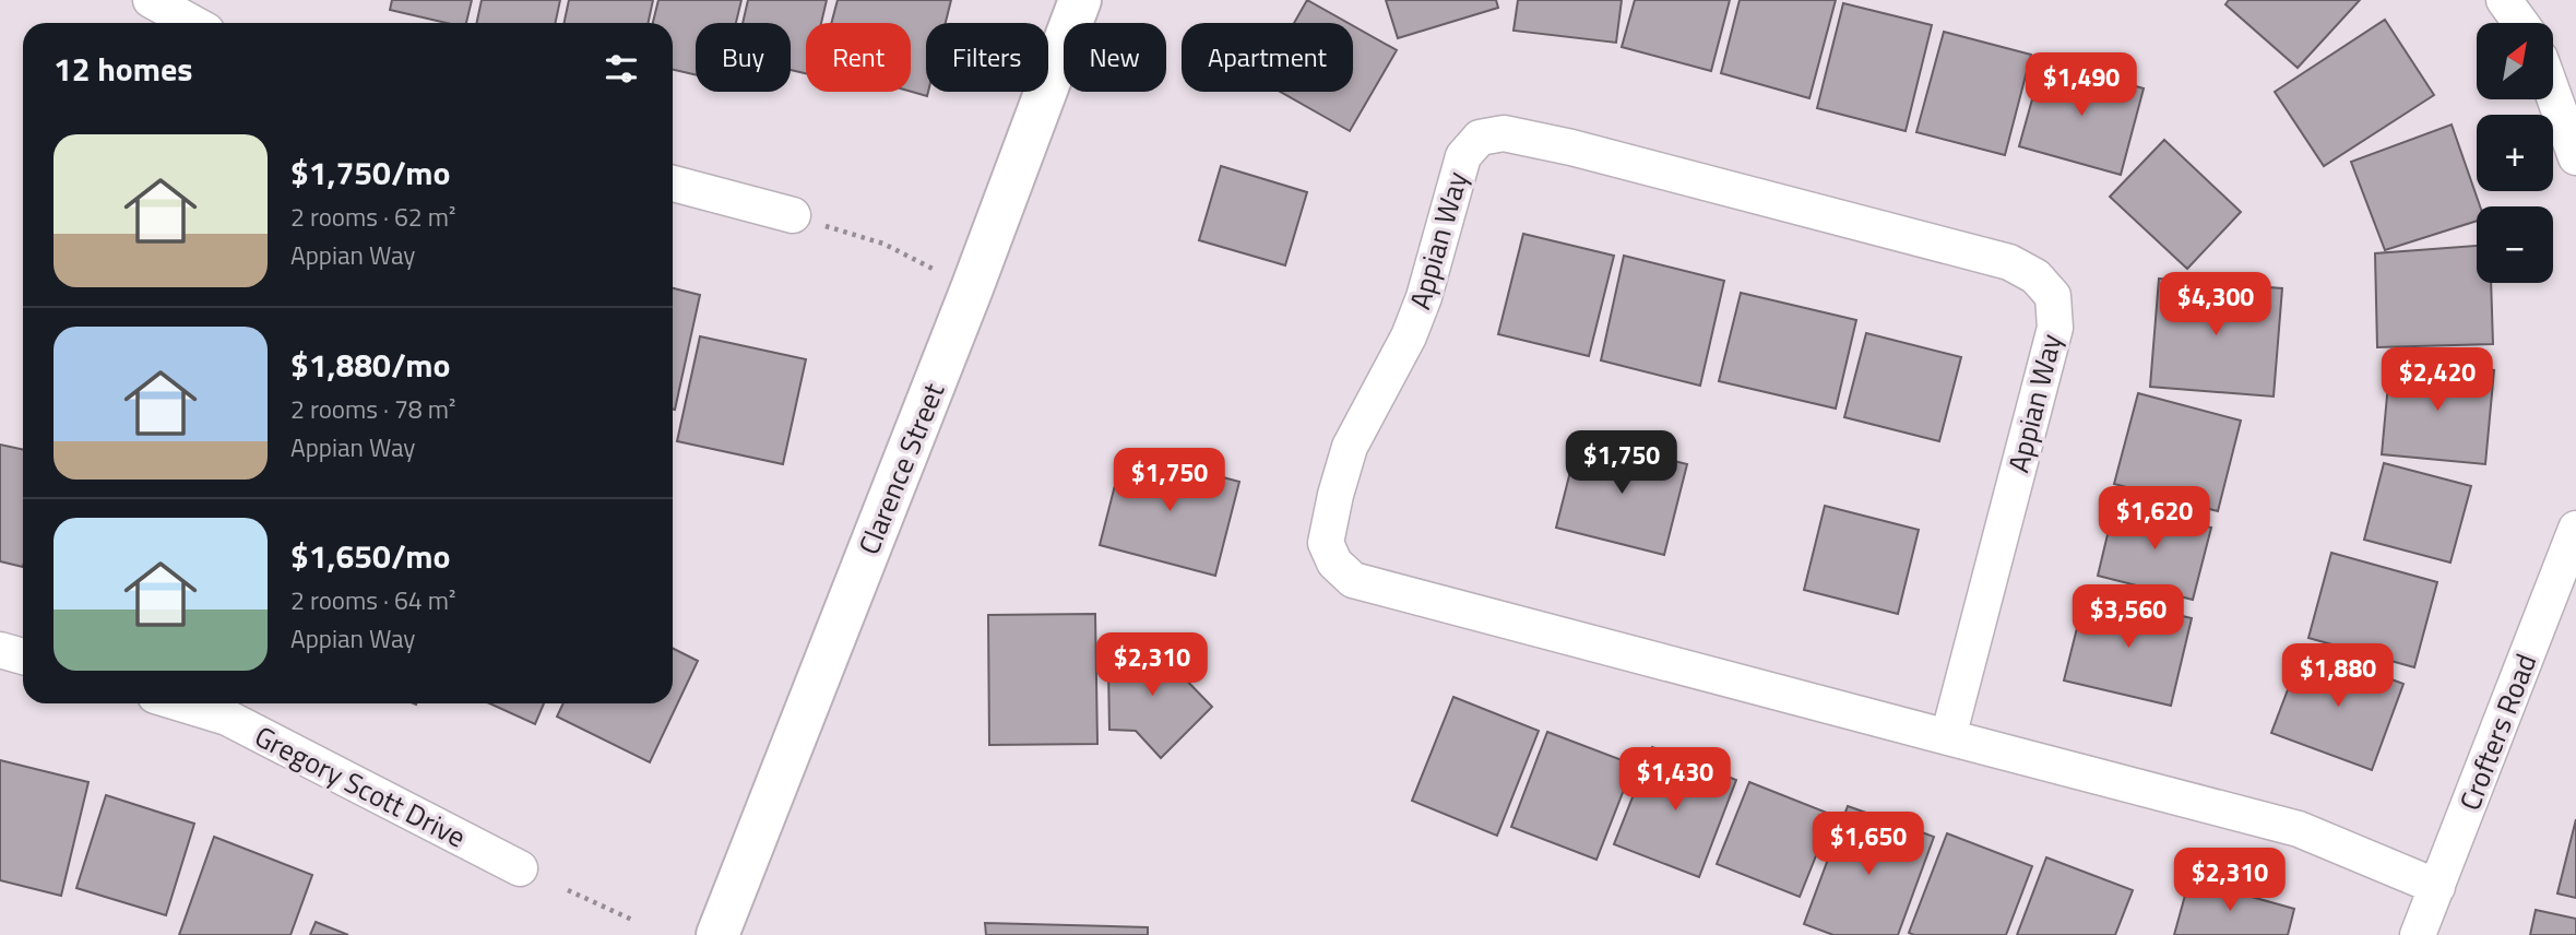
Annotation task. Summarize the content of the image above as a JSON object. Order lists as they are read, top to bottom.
{
  "streets": {
    "street": [
      "Appian Way",
      "Clarence Street",
      "Crofters Road",
      "Gregory Scott Drive"
    ]
  },
  "crossings": [
    ["Appian Way", "Crofters Road"]
  ],
  "north": "top right",
  "page": {
    "map_buttons": ["+", "−"],
    "chip": [
      "Buy",
      "Rent",
      "Filters",
      "New",
      "Apartment"
    ],
    "heading": "12 homes",
    "price": [
      "$1,490",
      "$4,300",
      "$2,420",
      "$1,750",
      "$1,750",
      "$1,620",
      "$3,560",
      "$2,310",
      "$1,880",
      "$1,430",
      "$1,650",
      "$2,310"
    ],
    "list": [
      {
        "name": "$1,750/mo",
        "note": "2 rooms · 62 m² · Appian Way"
      },
      {
        "name": "$1,880/mo",
        "note": "2 rooms · 78 m² · Appian Way"
      },
      {
        "name": "$1,650/mo",
        "note": "2 rooms · 64 m² · Appian Way"
      }
    ]
  }
}
